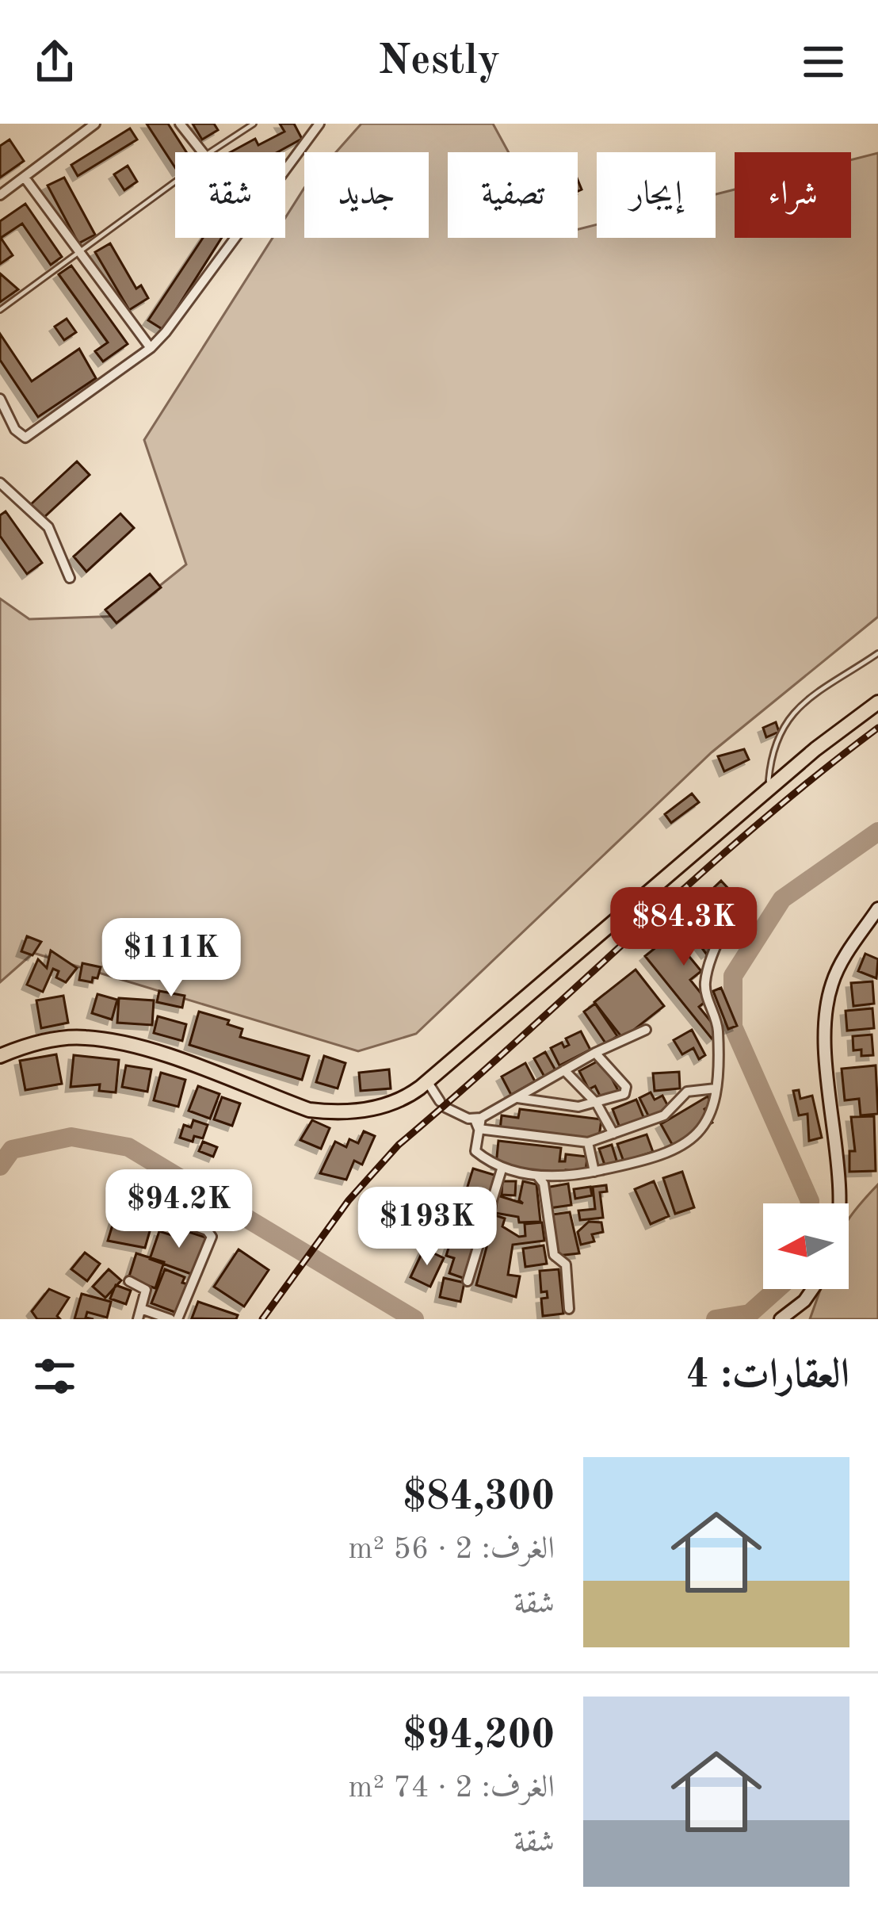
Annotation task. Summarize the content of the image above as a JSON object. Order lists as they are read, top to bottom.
{
  "north": "left",
  "page": {
    "header": "Nestly",
    "chip": [
      "شراء",
      "إيجار",
      "تصفية",
      "جديد",
      "شقة"
    ],
    "price": [
      "$84.3K",
      "$111K",
      "$94.2K",
      "$193K"
    ],
    "heading": "العقارات: 4",
    "list": [
      {
        "name": "$84,300",
        "note": "الغرف: 2 · 56 m² · شقة"
      },
      {
        "name": "$94,200",
        "note": "الغرف: 2 · 74 m² · شقة"
      }
    ]
  }
}
